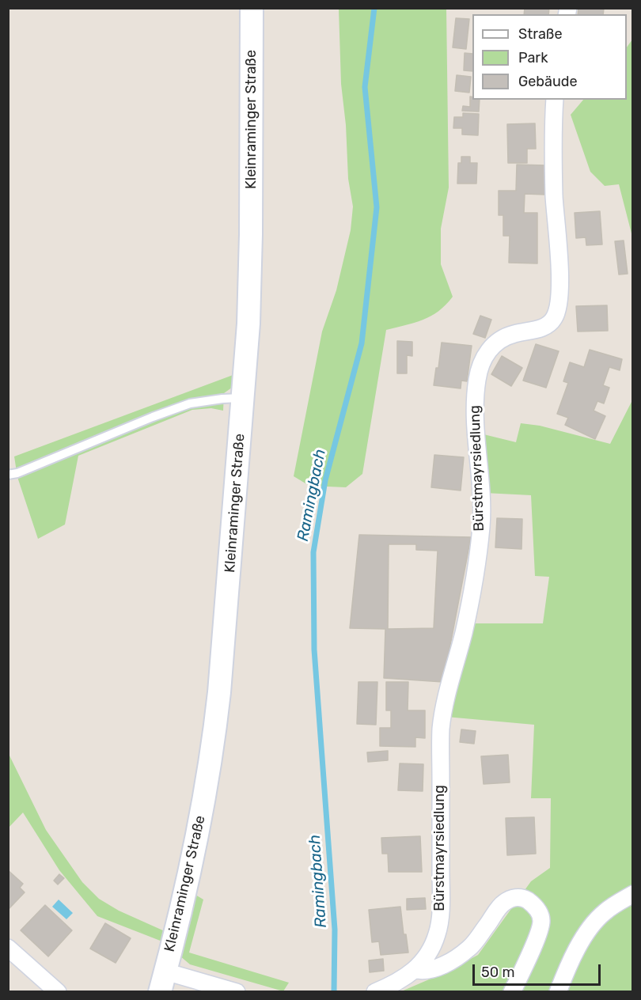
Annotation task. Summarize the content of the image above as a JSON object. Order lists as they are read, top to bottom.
{
  "streets": {
    "main road": ["Kleinraminger Straße"],
    "street": ["Bürstmayrsiedlung"]
  },
  "water": ["Ramingbach"],
  "legend": ["Straße", "Park", "Gebäude"],
  "scale_bar": "50 m"
}
